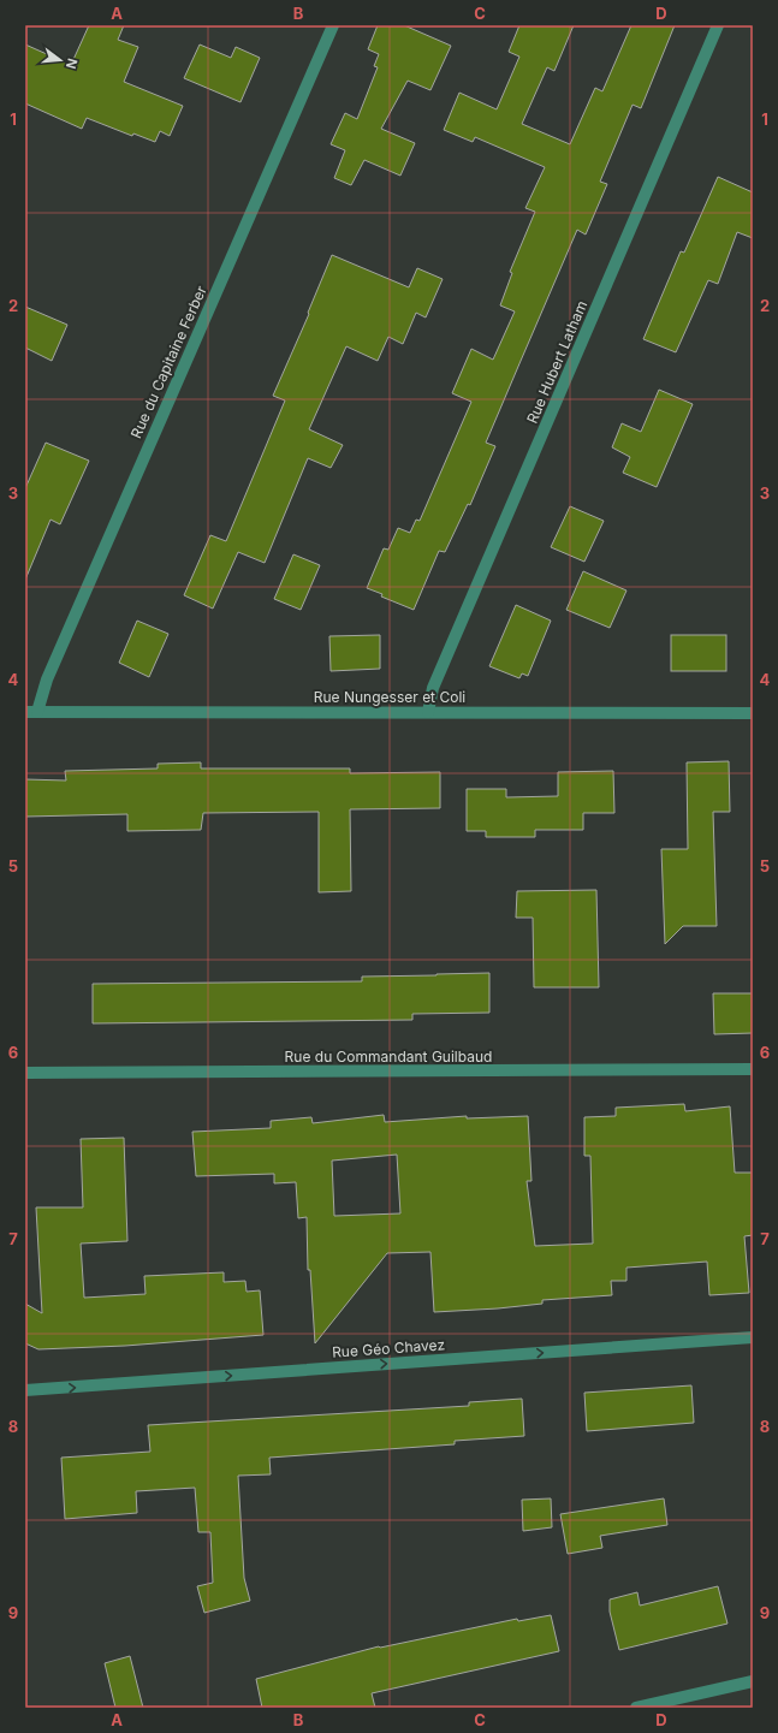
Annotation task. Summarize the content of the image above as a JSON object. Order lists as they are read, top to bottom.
{
  "streets": {
    "street": [
      "Rue du Capitaine Ferber",
      "Rue Hubert Latham",
      "Rue Nungesser et Coli",
      "Rue du Commandant Guilbaud",
      "Rue Géo Chavez"
    ]
  },
  "crossings": [
    ["Rue du Capitaine Ferber", "Rue Nungesser et Coli"],
    ["Rue Hubert Latham", "Rue Nungesser et Coli"]
  ],
  "one_way": ["Rue Géo Chavez"],
  "north": "right",
  "grid": {
    "columns": [
      "A",
      "B",
      "C",
      "D"
    ],
    "rows": [
      "1",
      "2",
      "3",
      "4",
      "5",
      "6",
      "7",
      "8",
      "9"
    ]
  }
}
